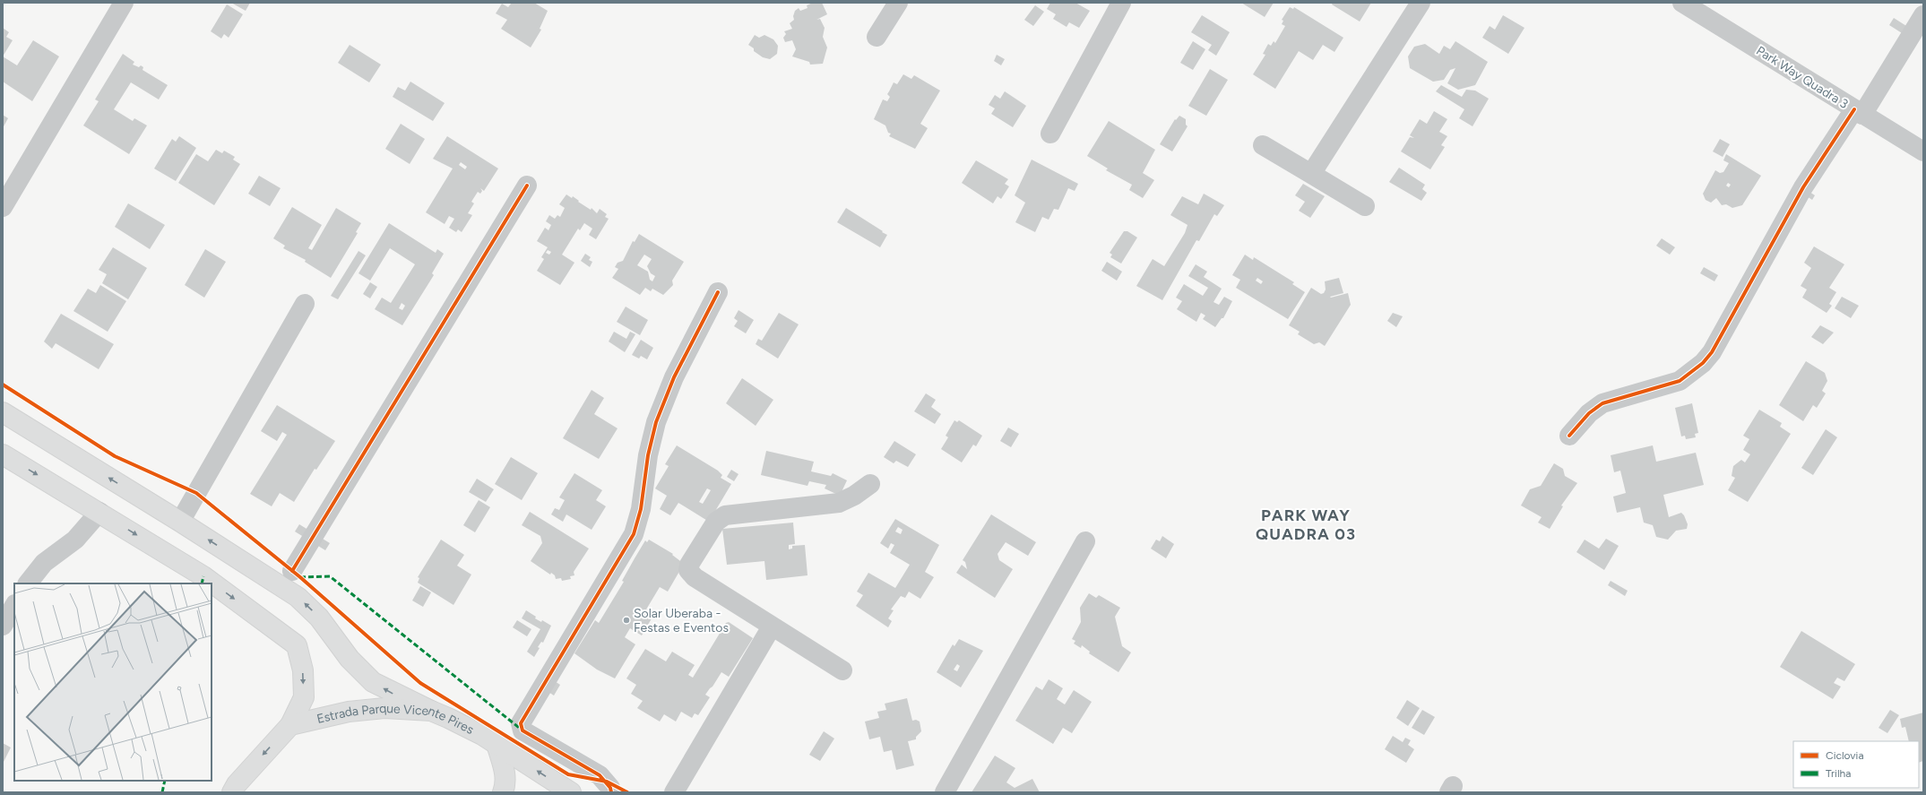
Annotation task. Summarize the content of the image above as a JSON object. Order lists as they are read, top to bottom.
{
  "streets": {
    "main road": ["Estrada Parque Vicente Pires"],
    "street": ["Park Way Quadra 3"]
  },
  "districts": ["PARK WAY QUADRA 03"],
  "places": ["Solar Uberaba - Festas e Eventos"],
  "legend": ["Ciclovia", "Trilha"]
}
